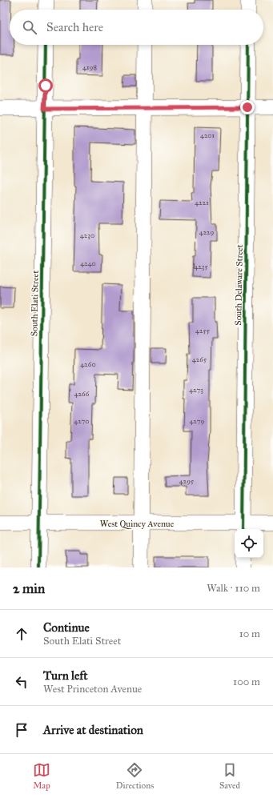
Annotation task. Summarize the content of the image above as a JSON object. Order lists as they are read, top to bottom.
{
  "streets": {
    "street": ["South Delaware Street", "South Elati Street", "West Quincy Avenue"]
  },
  "crossings": [
    ["South Delaware Street", "West Quincy Avenue"],
    ["South Elati Street", "West Quincy Avenue"]
  ],
  "house_numbers": [
    "4198",
    "4201",
    "4221",
    "4229",
    "4230",
    "4240",
    "4235",
    "4255",
    "4265",
    "4260",
    "4273",
    "4266",
    "4270",
    "4279",
    "4295"
  ],
  "page": {
    "search": "Search here",
    "heading": ["2 min", "Walk · 110 m"],
    "list": [
      ["Continue", "South Elati Street", "10 m"],
      ["Turn left", "West Princeton Avenue", "100 m"],
      "Arrive at destination"
    ],
    "nav": ["Map", "Directions", "Saved"]
  }
}
